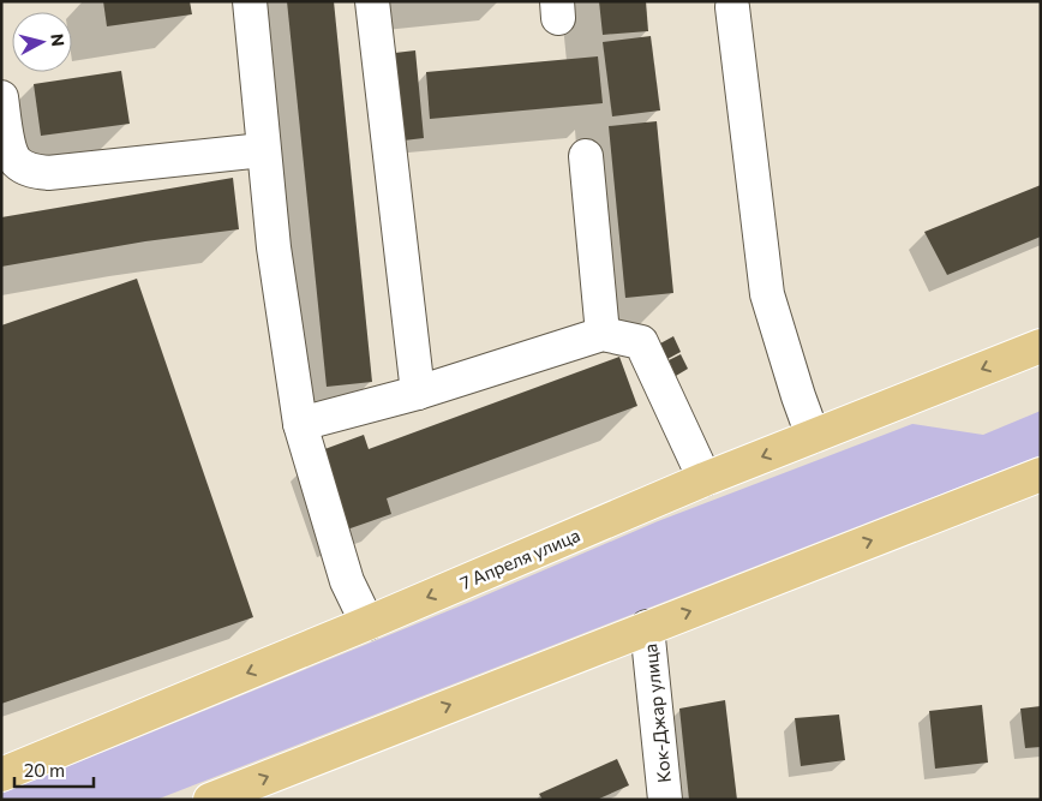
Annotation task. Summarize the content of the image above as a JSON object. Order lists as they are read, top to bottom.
{
  "streets": {
    "main road": ["7 Апреля улица"],
    "street": ["Кок-Джар улица"]
  },
  "scale_bar": "20 m",
  "north": "right"
}
